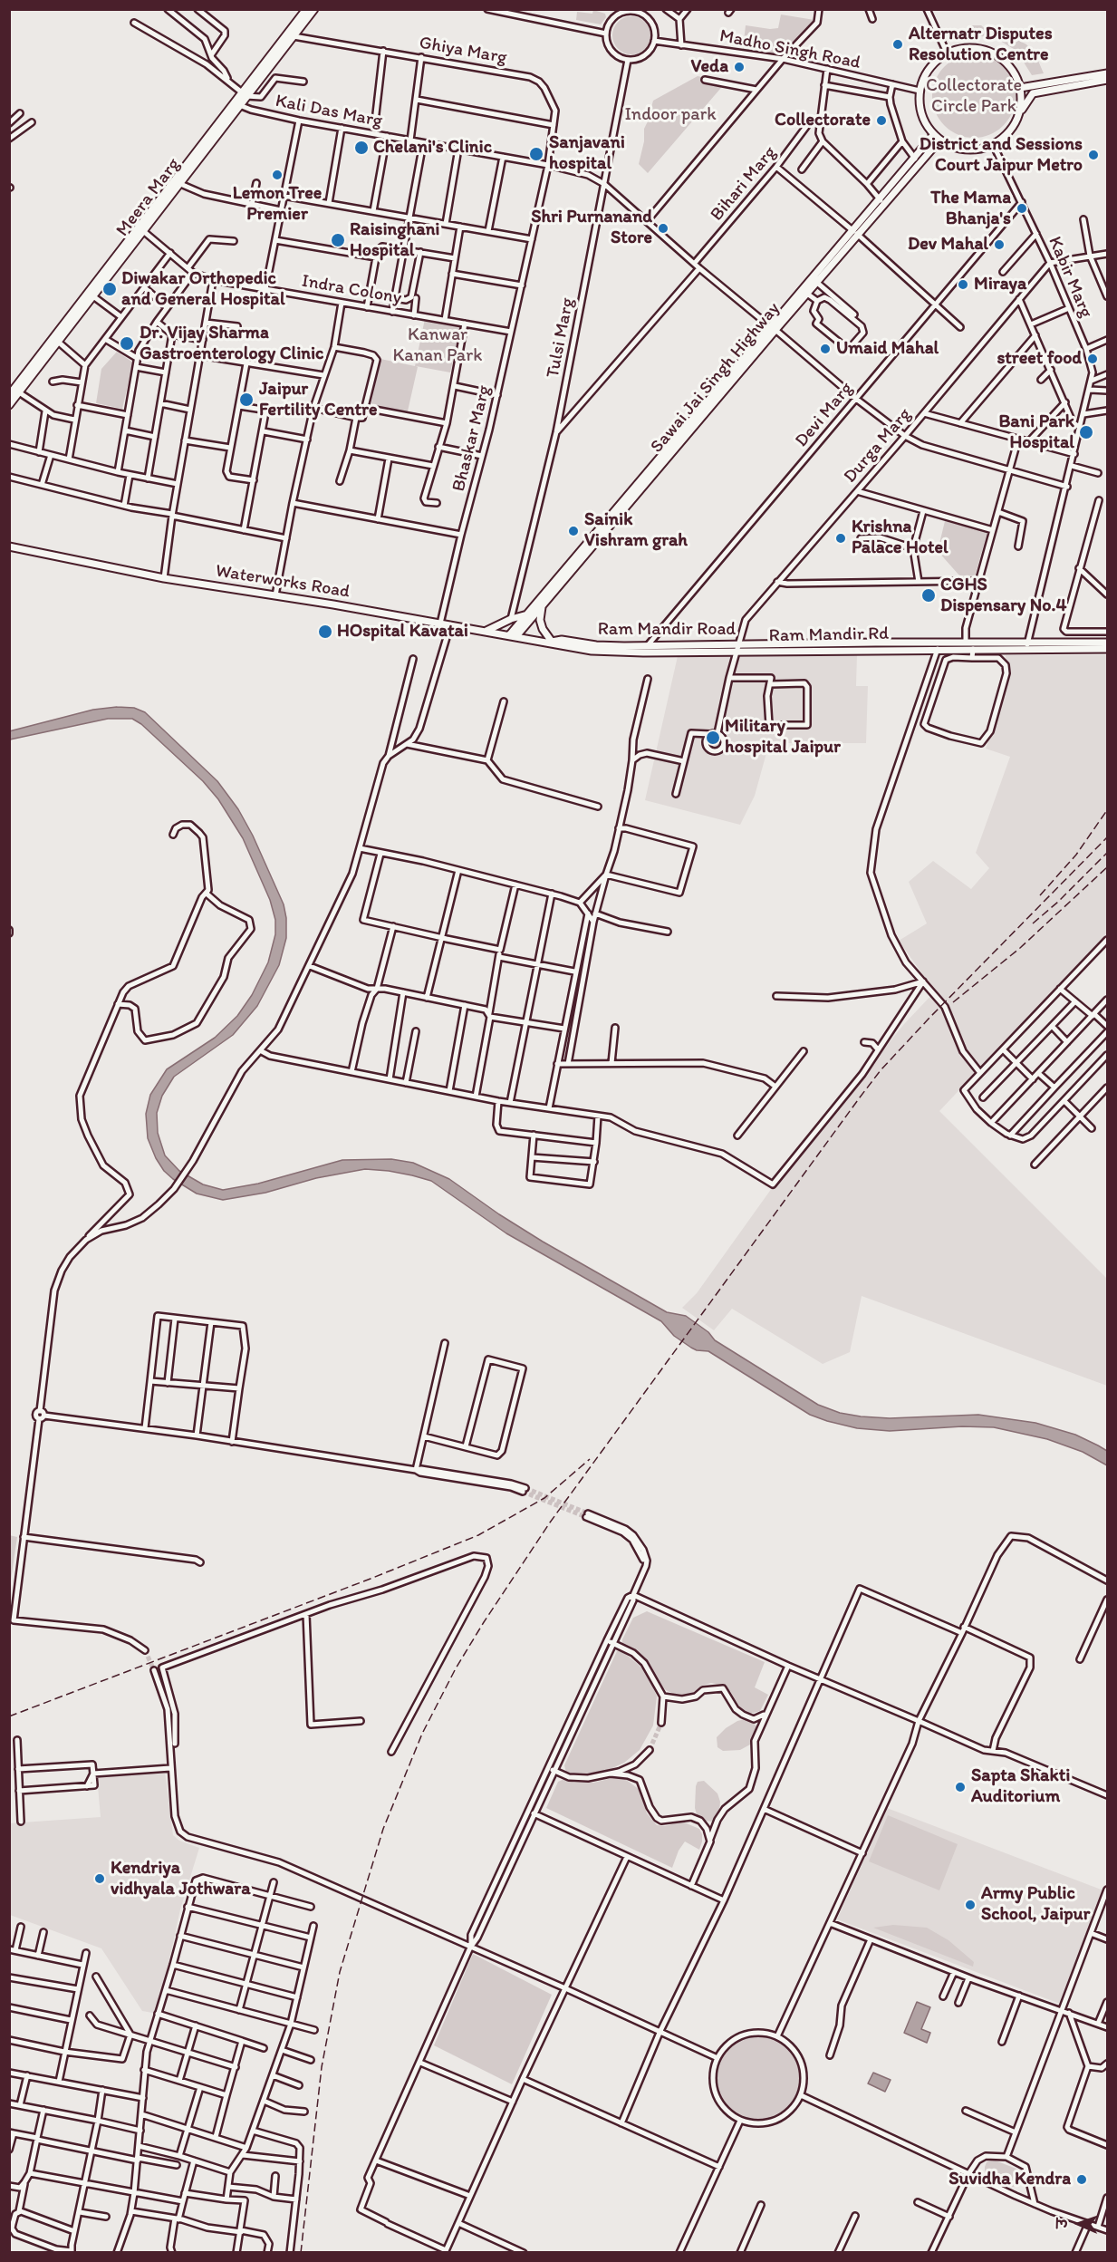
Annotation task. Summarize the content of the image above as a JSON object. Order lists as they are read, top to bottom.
{
  "streets": {
    "main road": [
      "Meera Marg",
      "Sawai Jai Singh Highway",
      "Waterworks Road",
      "Ram Mandir Rd"
    ],
    "street": [
      "Madho Singh Road",
      "Ghiya Marg",
      "Kali Das Marg",
      "Bihari Marg",
      "Kabir Marg",
      "Indra Colony",
      "Tulsi Marg",
      "Devi Marg",
      "Bhaskar Marg",
      "Durga Marg"
    ]
  },
  "crossings": [
    ["Madho Singh Road", "Kabir Marg"],
    ["Madho Singh Road", "Tulsi Marg"],
    ["Madho Singh Road", "Sawai Jai Singh Highway"],
    ["Ghiya Marg", "Kali Das Marg"],
    ["Ghiya Marg", "Meera Marg"],
    ["Ghiya Marg", "Bhaskar Marg"],
    ["Kali Das Marg", "Bihari Marg"],
    ["Kali Das Marg", "Meera Marg"],
    ["Kali Das Marg", "Kabir Marg"],
    ["Kali Das Marg", "Tulsi Marg"],
    ["Kali Das Marg", "Sawai Jai Singh Highway"],
    ["Kali Das Marg", "Devi Marg"],
    ["Kali Das Marg", "Bhaskar Marg"],
    ["Kali Das Marg", "Durga Marg"],
    ["Meera Marg", "Indra Colony"],
    ["Kabir Marg", "Sawai Jai Singh Highway"],
    ["Kabir Marg", "Devi Marg"],
    ["Kabir Marg", "Durga Marg"],
    ["Kabir Marg", "Ram Mandir Rd"],
    ["Indra Colony", "Bhaskar Marg"],
    ["Sawai Jai Singh Highway", "Waterworks Road"],
    ["Devi Marg", "Ram Mandir Rd"],
    ["Bhaskar Marg", "Waterworks Road"],
    ["Durga Marg", "Ram Mandir Rd"],
    ["Waterworks Road", "Ram Mandir Rd"]
  ],
  "parks": ["Collectorate Circle Park", "Indoor park", "Kanwar Kanan Park"],
  "places": [
    "Alternatr Disputes Resolution Centre",
    "Veda",
    "Collectorate",
    "Chelani's Clinic",
    "Sanjavani hospital",
    "District and Sessions Court Jaipur Metro",
    "Lemon Tree Premier",
    "The Mama Bhanja's",
    "Shri Purnanand Store",
    "Raisinghani Hospital",
    "Dev Mahal",
    "Miraya",
    "Diwakar Orthopedic and General Hospital",
    "Dr. Vijay Sharma Gastroenterology Clinic",
    "Umaid Mahal",
    "street food",
    "Jaipur Fertility Centre",
    "Bani Park Hospital",
    "Sainik Vishram grah",
    "Krishna Palace Hotel",
    "CGHS Dispensary No.4",
    "HOspital Kavatai",
    "Military hospital Jaipur",
    "Sapta Shakti Auditorium",
    "Kendriya vidhyala Jothwara",
    "Army Public School, Jaipur",
    "Suvidha Kendra"
  ],
  "north": "left"
}
